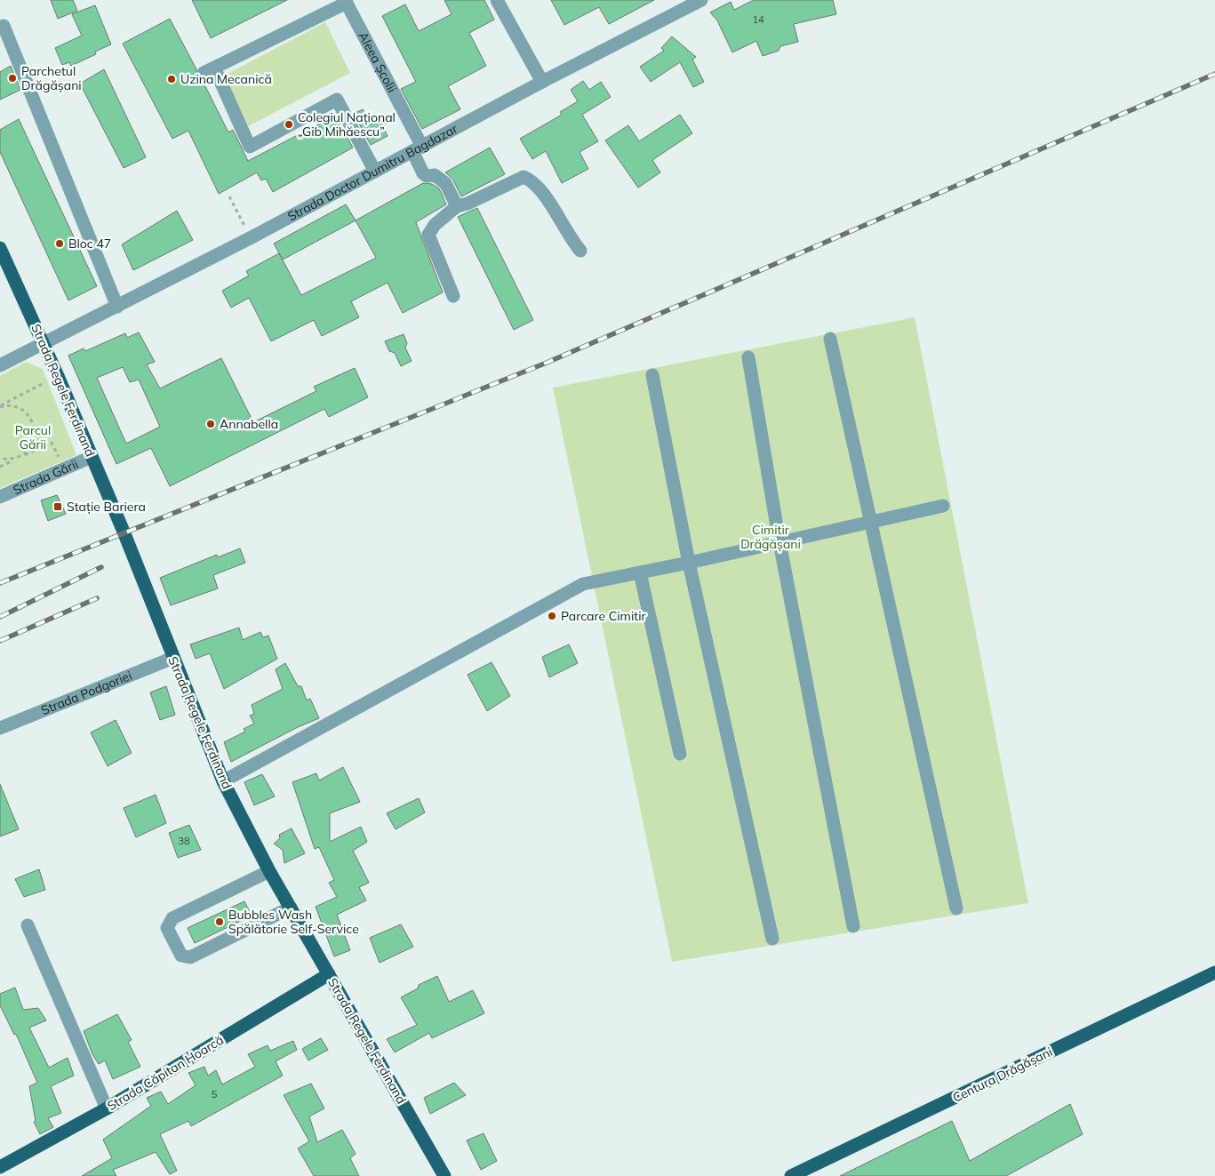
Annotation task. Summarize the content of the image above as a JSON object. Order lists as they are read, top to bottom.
{
  "streets": {
    "main road": ["Strada Regele Ferdinand", "Strada Căpitan Hoarcă", "Centura Drăgășani"],
    "street": [
      "Aleea Școlii",
      "Strada Doctor Dumitru Bagdazar",
      "Strada Gării",
      "Strada Podgoriei"
    ]
  },
  "crossings": [
    ["Aleea Școlii", "Strada Doctor Dumitru Bagdazar"],
    ["Strada Doctor Dumitru Bagdazar", "Strada Regele Ferdinand"],
    ["Strada Regele Ferdinand", "Strada Gării"],
    ["Strada Regele Ferdinand", "Strada Podgoriei"],
    ["Strada Regele Ferdinand", "Strada Căpitan Hoarcă"]
  ],
  "parks": ["Parcul Gării", "Cimitir Drăgășani"],
  "places": {
    "other": [
      "Parchetul Drăgășani",
      "Uzina Mecanică",
      "Colegiul Național „Gib Mihăescu”",
      "Bloc 47",
      "Annabella",
      "Parcare Cimitir",
      "Bubbles Wash Spălătorie Self-Service"
    ],
    "transit": ["Stație Bariera"]
  },
  "house_numbers": ["14", "38", "5"]
}
